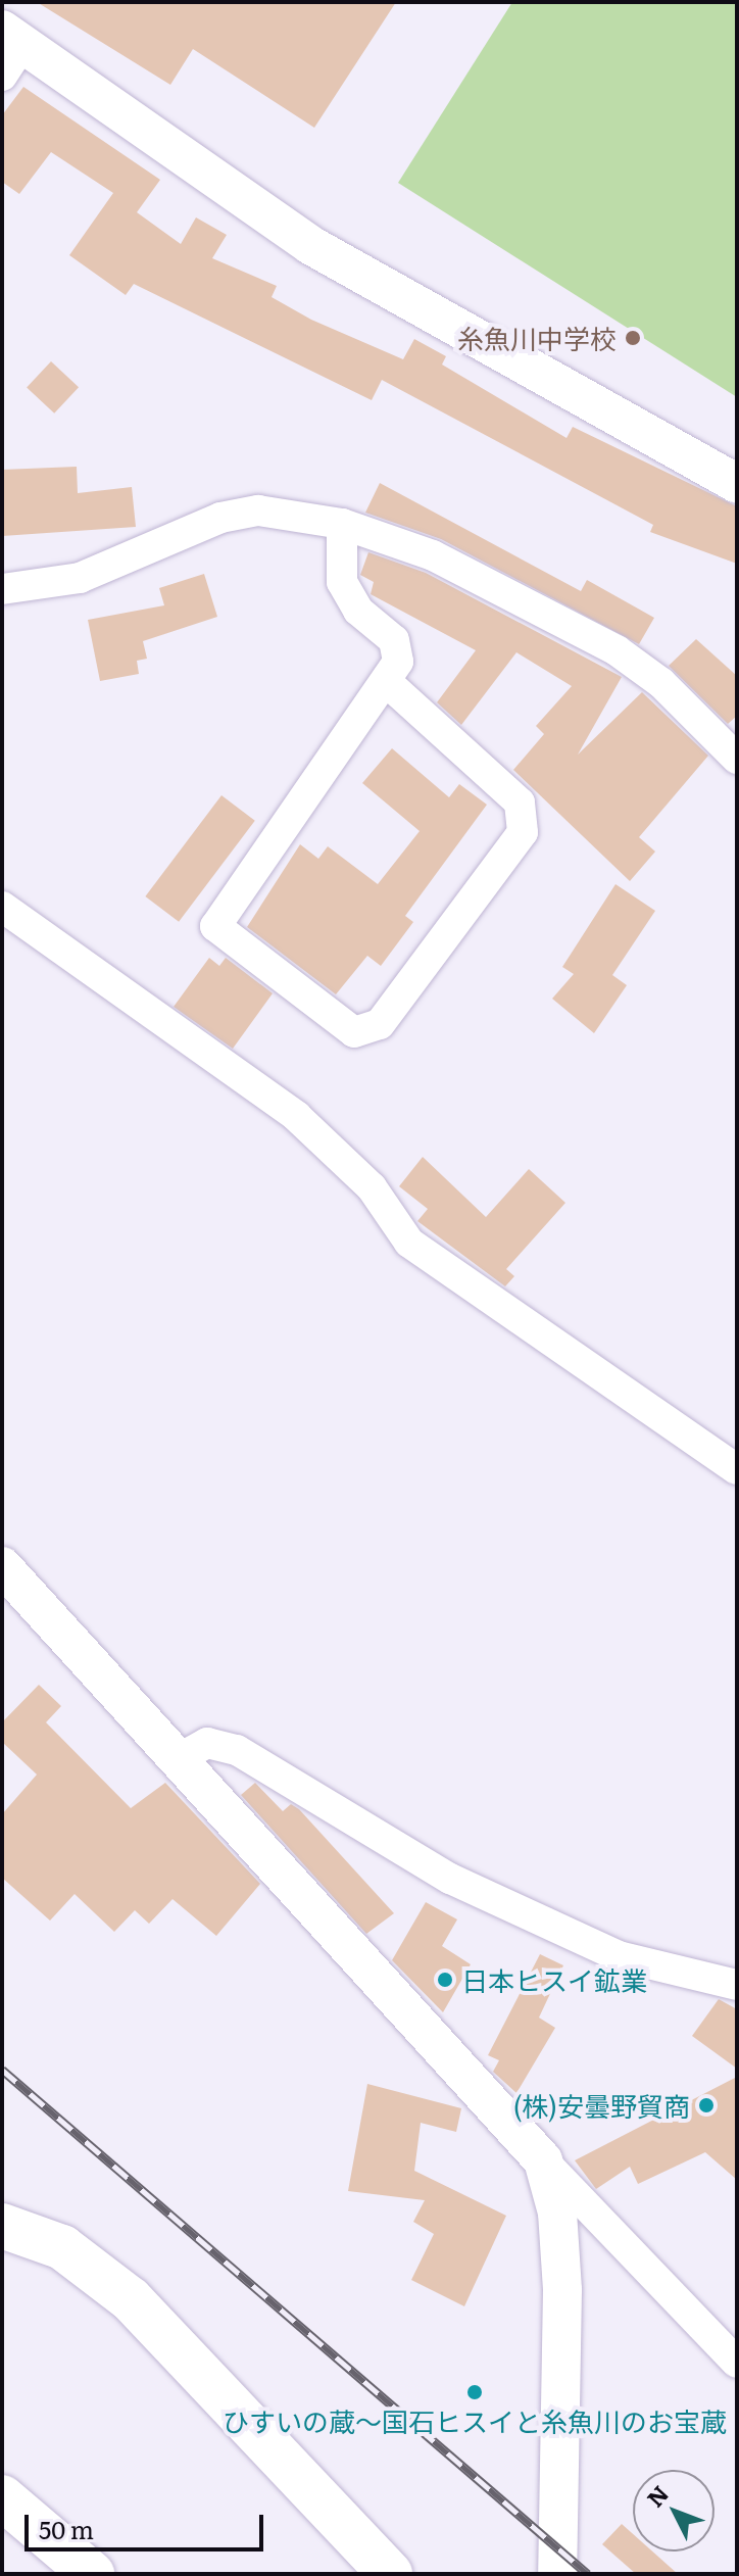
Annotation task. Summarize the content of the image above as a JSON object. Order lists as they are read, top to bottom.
{
  "places": [
    "糸魚川中学校",
    "日本ヒスイ鉱業",
    "(株)安曇野貿商",
    "ひすいの蔵～国石ヒスイと糸魚川のお宝蔵"
  ],
  "scale_bar": "50 m",
  "north": "top left"
}
